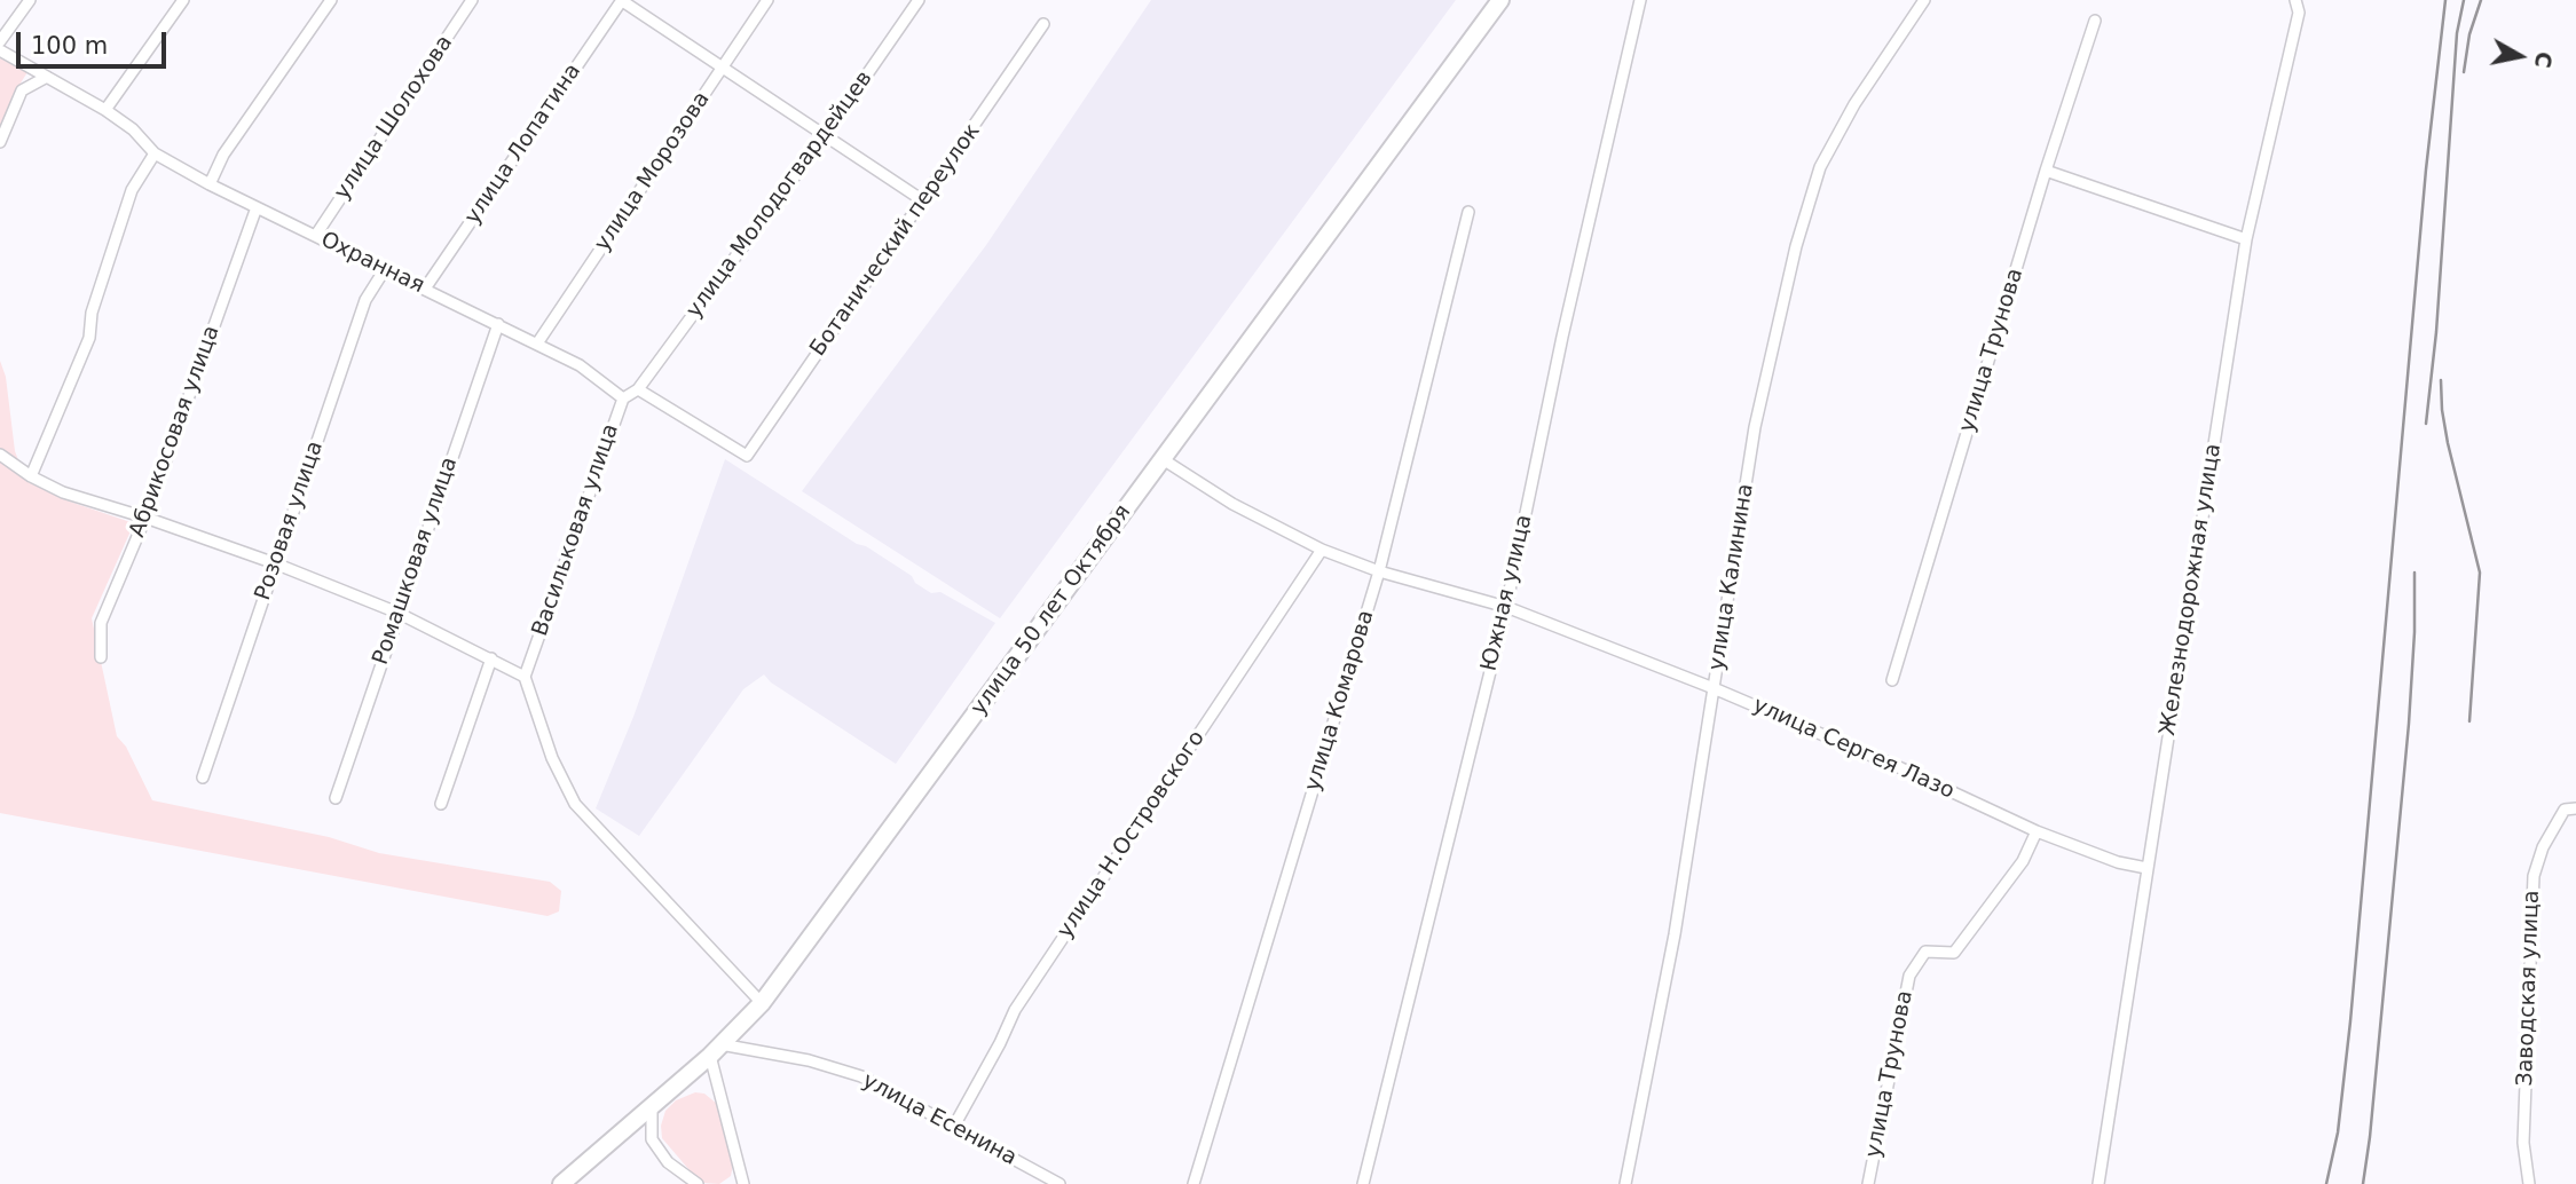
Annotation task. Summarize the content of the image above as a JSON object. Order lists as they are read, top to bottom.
{
  "streets": {
    "main road": ["улица 50 лет Октября"],
    "street": [
      "улица Шолохова",
      "улица Лопатина",
      "улица Морозова",
      "улица Молодогвардейцев",
      "Ботанический переулок",
      "Охранная",
      "улица Трунова",
      "Абрикосовая улица",
      "Розовая улица",
      "Васильковая улица",
      "Ромашковая улица",
      "улица Калинина",
      "Железнодорожная улица",
      "Южная улица",
      "улица Комарова",
      "улица Сергея Лазо",
      "улица Н.Островского",
      "Заводская улица",
      "улица Есенина"
    ]
  },
  "crossings": [
    ["улица Шолохова", "Охранная"],
    ["улица Лопатина", "Охранная"],
    ["улица Морозова", "Охранная"],
    ["улица Молодогвардейцев", "Ботанический переулок"],
    ["Охранная", "Абрикосовая улица"],
    ["Охранная", "Розовая улица"],
    ["Охранная", "Васильковая улица"],
    ["Охранная", "Ромашковая улица"],
    ["улица Трунова", "улица Сергея Лазо"],
    ["улица Калинина", "улица Сергея Лазо"],
    ["Железнодорожная улица", "улица Сергея Лазо"],
    ["Южная улица", "улица Сергея Лазо"],
    ["улица 50 лет Октября", "улица Сергея Лазо"],
    ["улица 50 лет Октября", "улица Есенина"],
    ["улица Комарова", "улица Сергея Лазо"],
    ["улица Сергея Лазо", "улица Н.Островского"],
    ["улица Н.Островского", "улица Есенина"]
  ],
  "scale_bar": "100 m",
  "north": "right"
}
